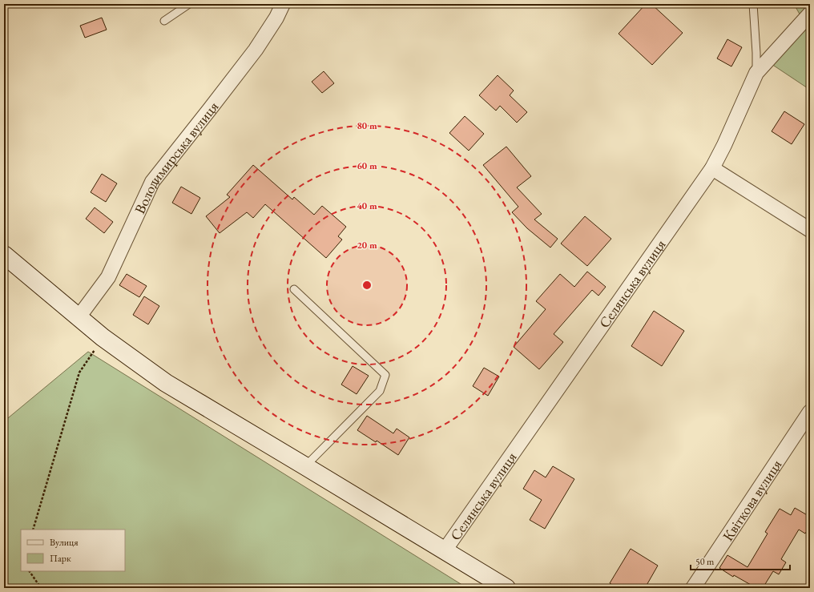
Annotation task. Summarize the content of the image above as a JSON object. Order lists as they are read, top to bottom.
{
  "streets": {
    "street": ["Володимирська вулиця", "Селянська вулиця", "Квіткова вулиця"]
  },
  "legend": ["Вулиця", "Парк"],
  "scale_bar": "50 m",
  "rings": [
    "80 m",
    "60 m",
    "40 m",
    "20 m"
  ]
}
